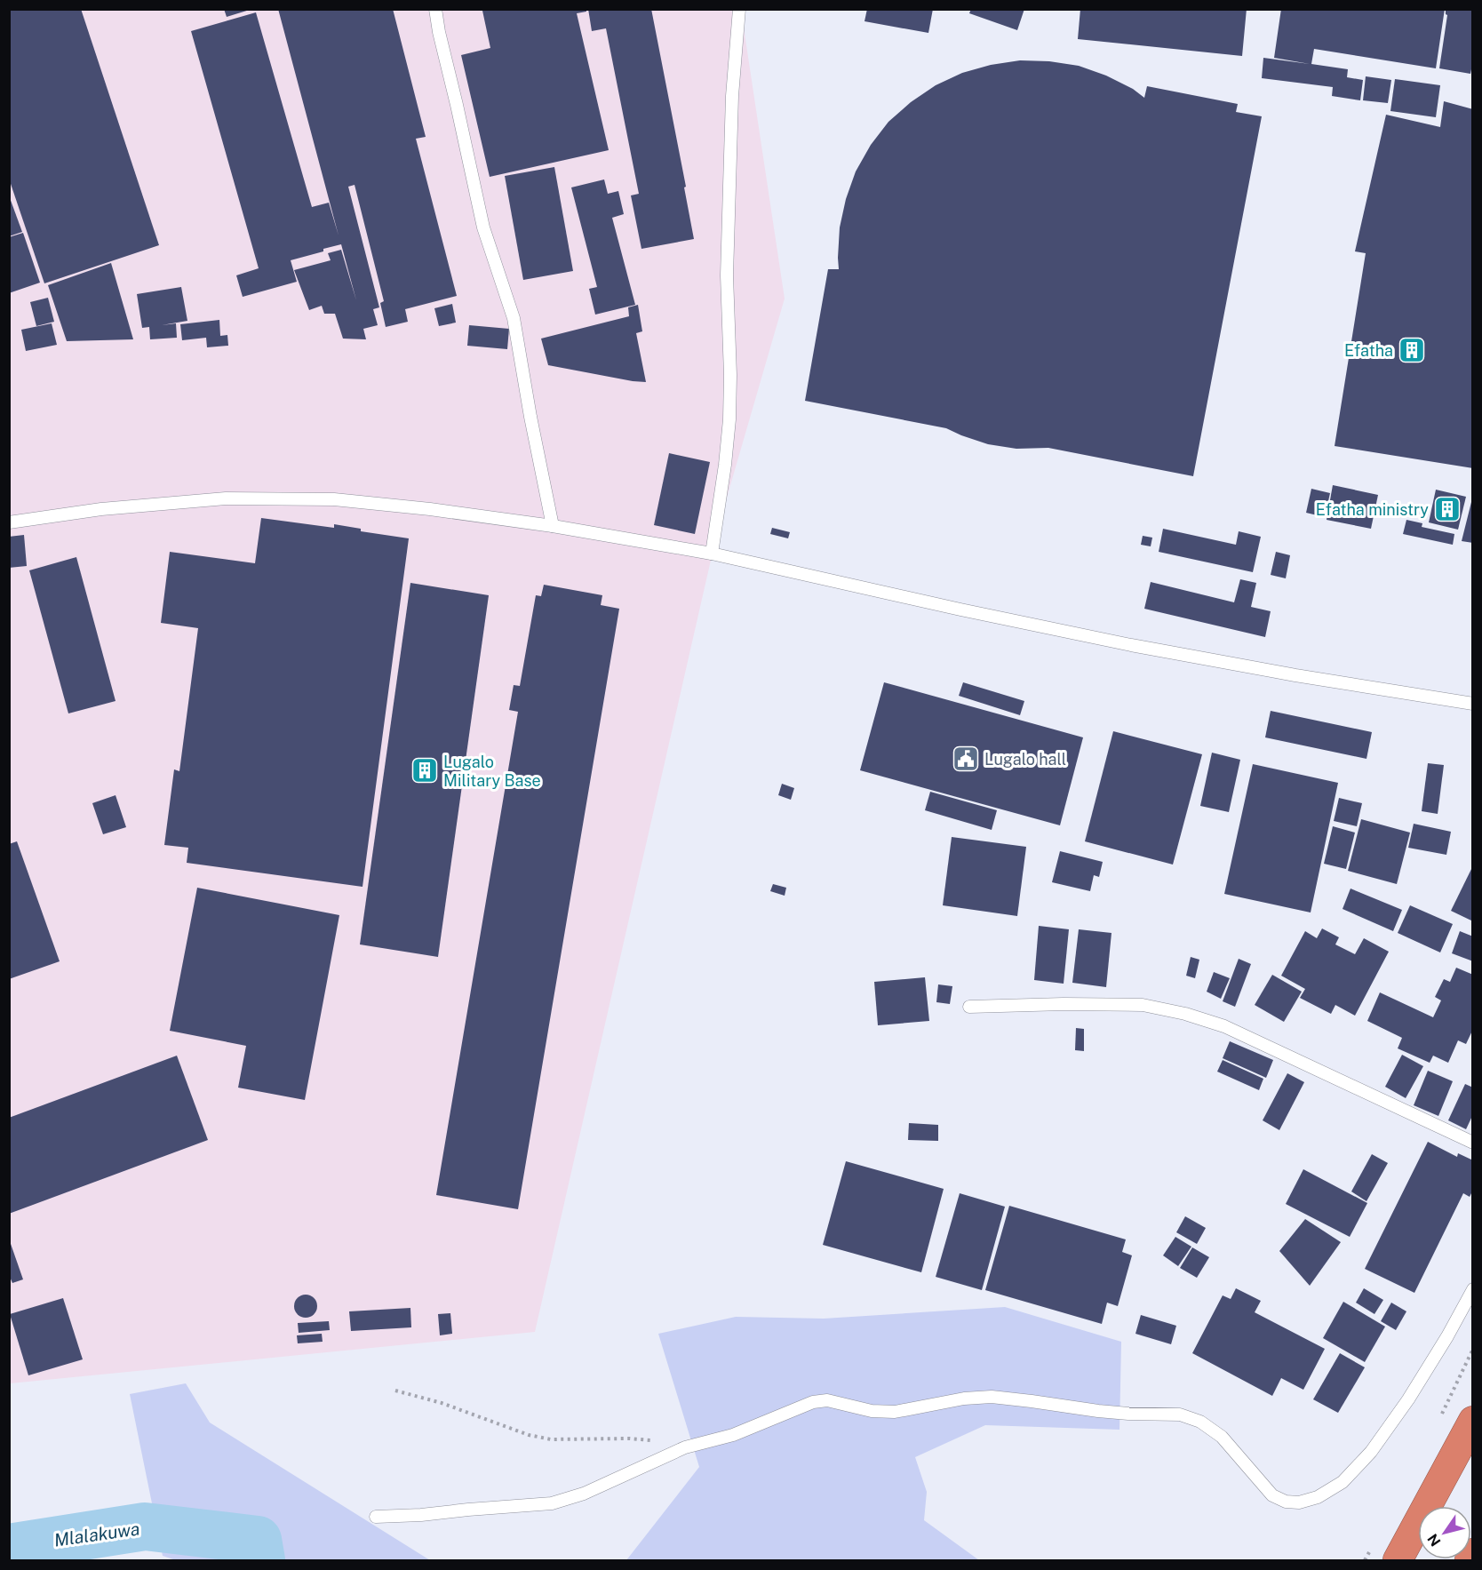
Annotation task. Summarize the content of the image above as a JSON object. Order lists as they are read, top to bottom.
{
  "water": ["Mlalakuwa"],
  "places": {
    "building": ["Efatha", "Efatha ministry", "Lugalo Military Base"],
    "public building": ["Lugalo hall"]
  },
  "north": "bottom left"
}
